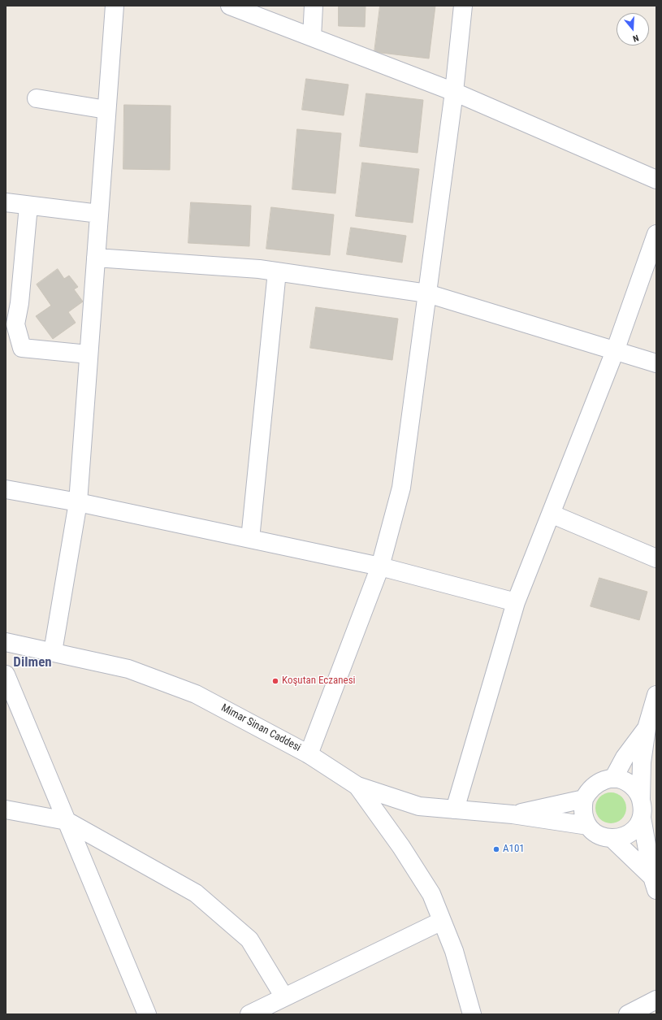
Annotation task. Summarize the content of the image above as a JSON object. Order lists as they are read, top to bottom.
{
  "streets": {
    "street": ["Mimar Sinan Caddesi"]
  },
  "districts": ["Dilmen"],
  "places": ["Koşutan Eczanesi", "A101"],
  "north": "bottom"
}
